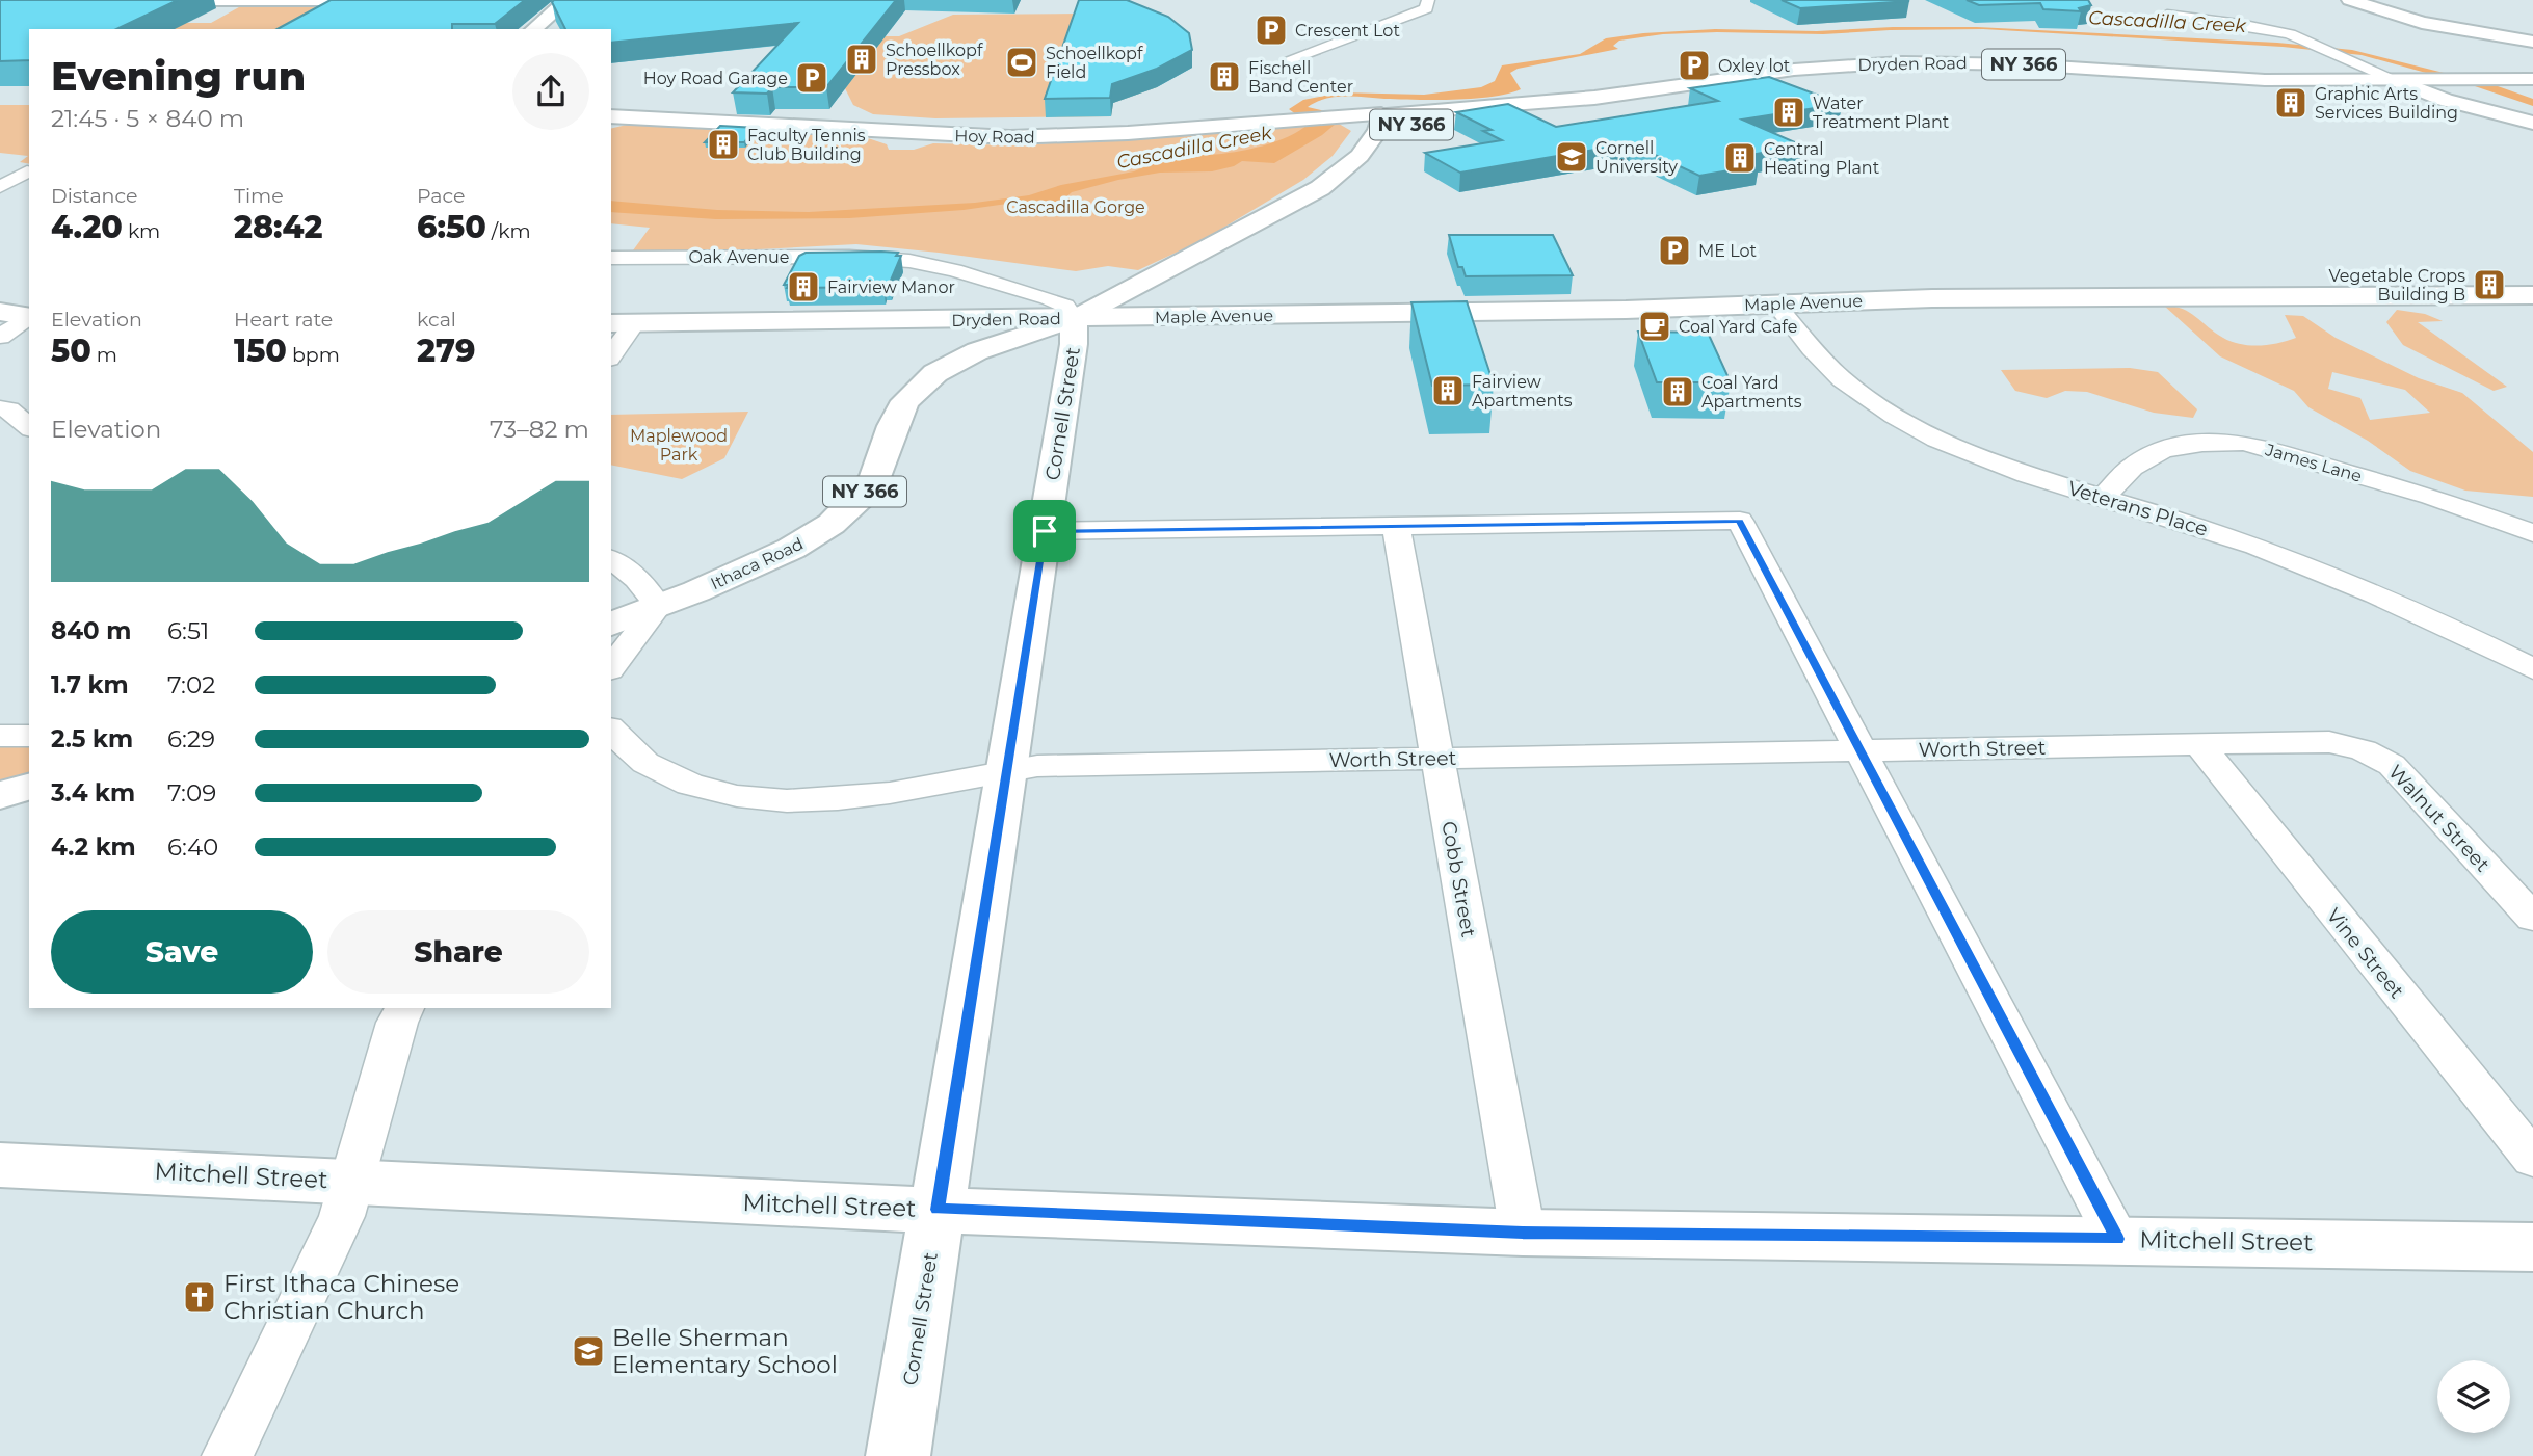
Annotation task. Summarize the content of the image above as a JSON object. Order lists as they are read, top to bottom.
{
  "streets": {
    "street": [
      "Dryden Road",
      "NY 366",
      "Hoy Road",
      "Oak Avenue",
      "Maple Avenue",
      "Cornell Street",
      "James Lane",
      "Veterans Place",
      "Ithaca Road",
      "Worth Street",
      "Walnut Street",
      "Cobb Street",
      "Vine Street",
      "Mitchell Street"
    ]
  },
  "crossings": [
    ["Dryden Road", "Hoy Road"],
    ["Dryden Road", "Oak Avenue"],
    ["Dryden Road", "Maple Avenue"],
    ["Dryden Road", "Cornell Street"],
    ["Dryden Road", "Ithaca Road"],
    ["Oak Avenue", "Maple Avenue"],
    ["Oak Avenue", "Cornell Street"],
    ["Oak Avenue", "Ithaca Road"],
    ["Maple Avenue", "Cornell Street"],
    ["Maple Avenue", "Veterans Place"],
    ["Maple Avenue", "Ithaca Road"],
    ["Cornell Street", "Ithaca Road"],
    ["Cornell Street", "Worth Street"],
    ["Cornell Street", "Mitchell Street"],
    ["James Lane", "Veterans Place"],
    ["Worth Street", "Walnut Street"],
    ["Worth Street", "Cobb Street"],
    ["Worth Street", "Vine Street"],
    ["Walnut Street", "Vine Street"],
    ["Cobb Street", "Mitchell Street"]
  ],
  "water": ["Cascadilla Creek"],
  "parks": ["Cascadilla Gorge", "Maplewood Park"],
  "places": {
    "parking": [
      "Crescent Lot",
      "Oxley lot",
      "Hoy Road Garage",
      "ME Lot"
    ],
    "building": [
      "Schoellkopf Pressbox",
      "Fischell Band Center",
      "Graphic Arts Services Building",
      "Water Treatment Plant",
      "Faculty Tennis Club Building",
      "Central Heating Plant",
      "Vegetable Crops Building B",
      "Fairview Manor",
      "Fairview Apartments",
      "Coal Yard Apartments"
    ],
    "sports": ["Schoellkopf Field"],
    "school or university": ["Cornell University", "Belle Sherman Elementary School"],
    "cafe": ["Coal Yard Cafe"],
    "church": ["First Ithaca Chinese Christian Church"]
  },
  "page": {
    "heading": ["Evening run", "21:45 · 5 × 840 m"],
    "stats": [
      ["Distance", "4.20 km"],
      ["Time", "28:42"],
      ["Pace", "6:50 /km"],
      ["Elevation", "50 m"],
      ["Heart rate", "150 bpm"],
      ["kcal", "279"]
    ],
    "chart": ["Elevation", "73–82 m"],
    "list": [
      {
        "name": "840 m",
        "note": "6:51"
      },
      {
        "name": "1.7 km",
        "note": "7:02"
      },
      {
        "name": "2.5 km",
        "note": "6:29"
      },
      {
        "name": "3.4 km",
        "note": "7:09"
      },
      {
        "name": "4.2 km",
        "note": "6:40"
      }
    ],
    "buttons": ["Save", "Share"]
  }
}
